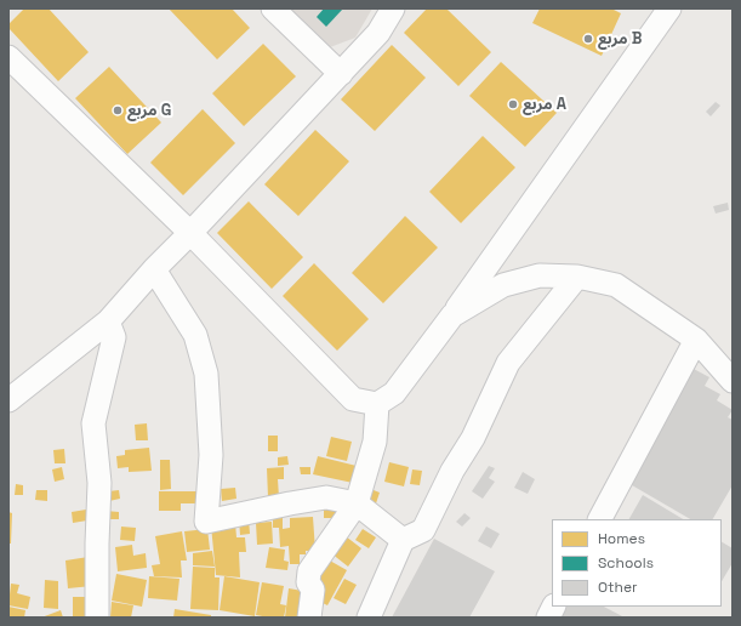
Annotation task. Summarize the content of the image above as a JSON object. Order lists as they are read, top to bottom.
{
  "places": ["مربع B", "مربع A", "مربع G"],
  "legend": ["Homes", "Schools", "Other"]
}
